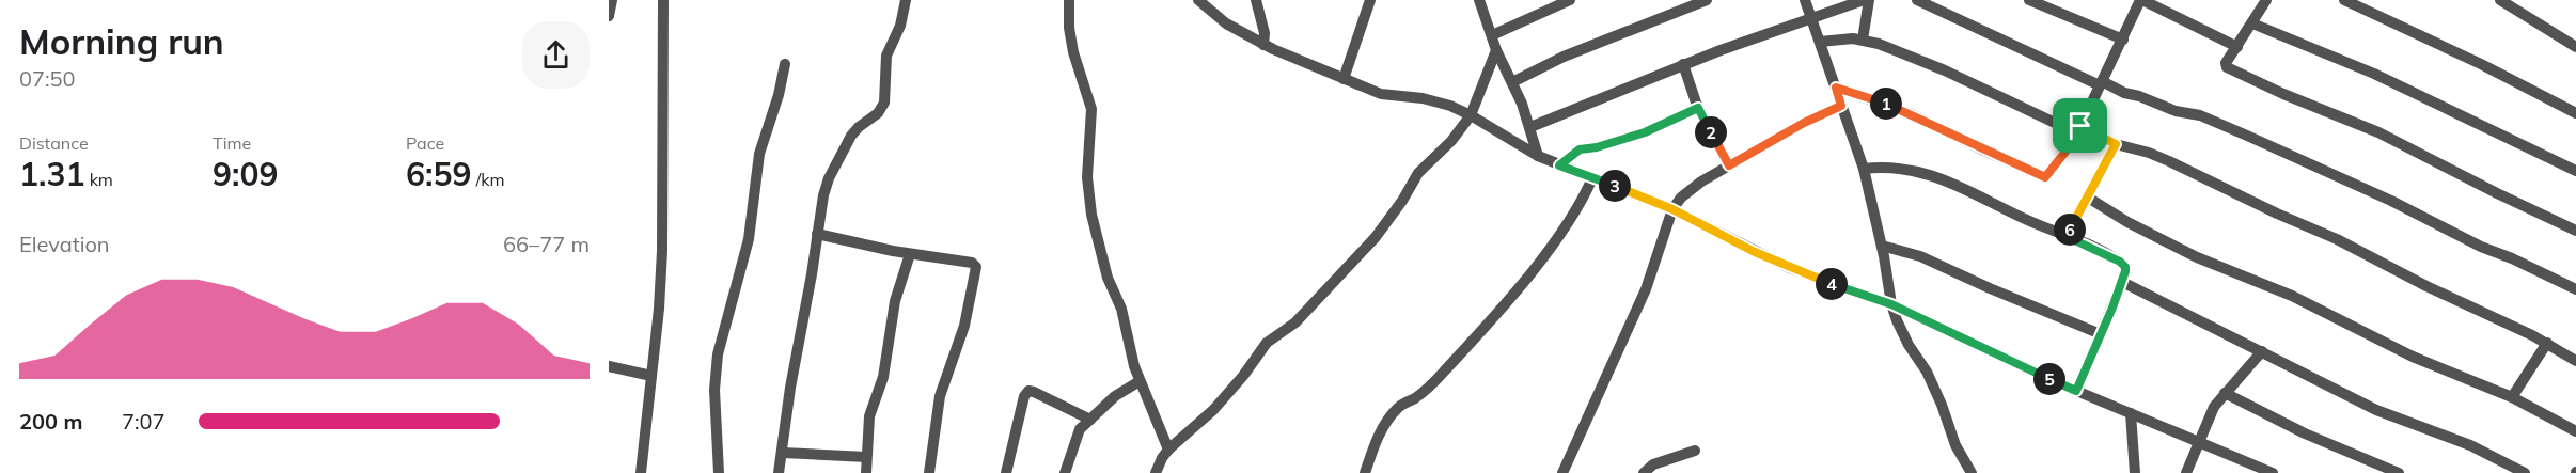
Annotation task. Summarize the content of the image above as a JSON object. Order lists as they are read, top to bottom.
{
  "page": {
    "heading": ["Morning run", "07:50"],
    "pins": [
      "1",
      "2",
      "3",
      "6",
      "4",
      "5"
    ],
    "stats": [
      ["Distance", "1.31 km"],
      ["Time", "9:09"],
      ["Pace", "6:59 /km"]
    ],
    "chart": ["Elevation", "66–77 m"],
    "list": [
      {
        "name": "200 m",
        "note": "7:07"
      }
    ]
  }
}
